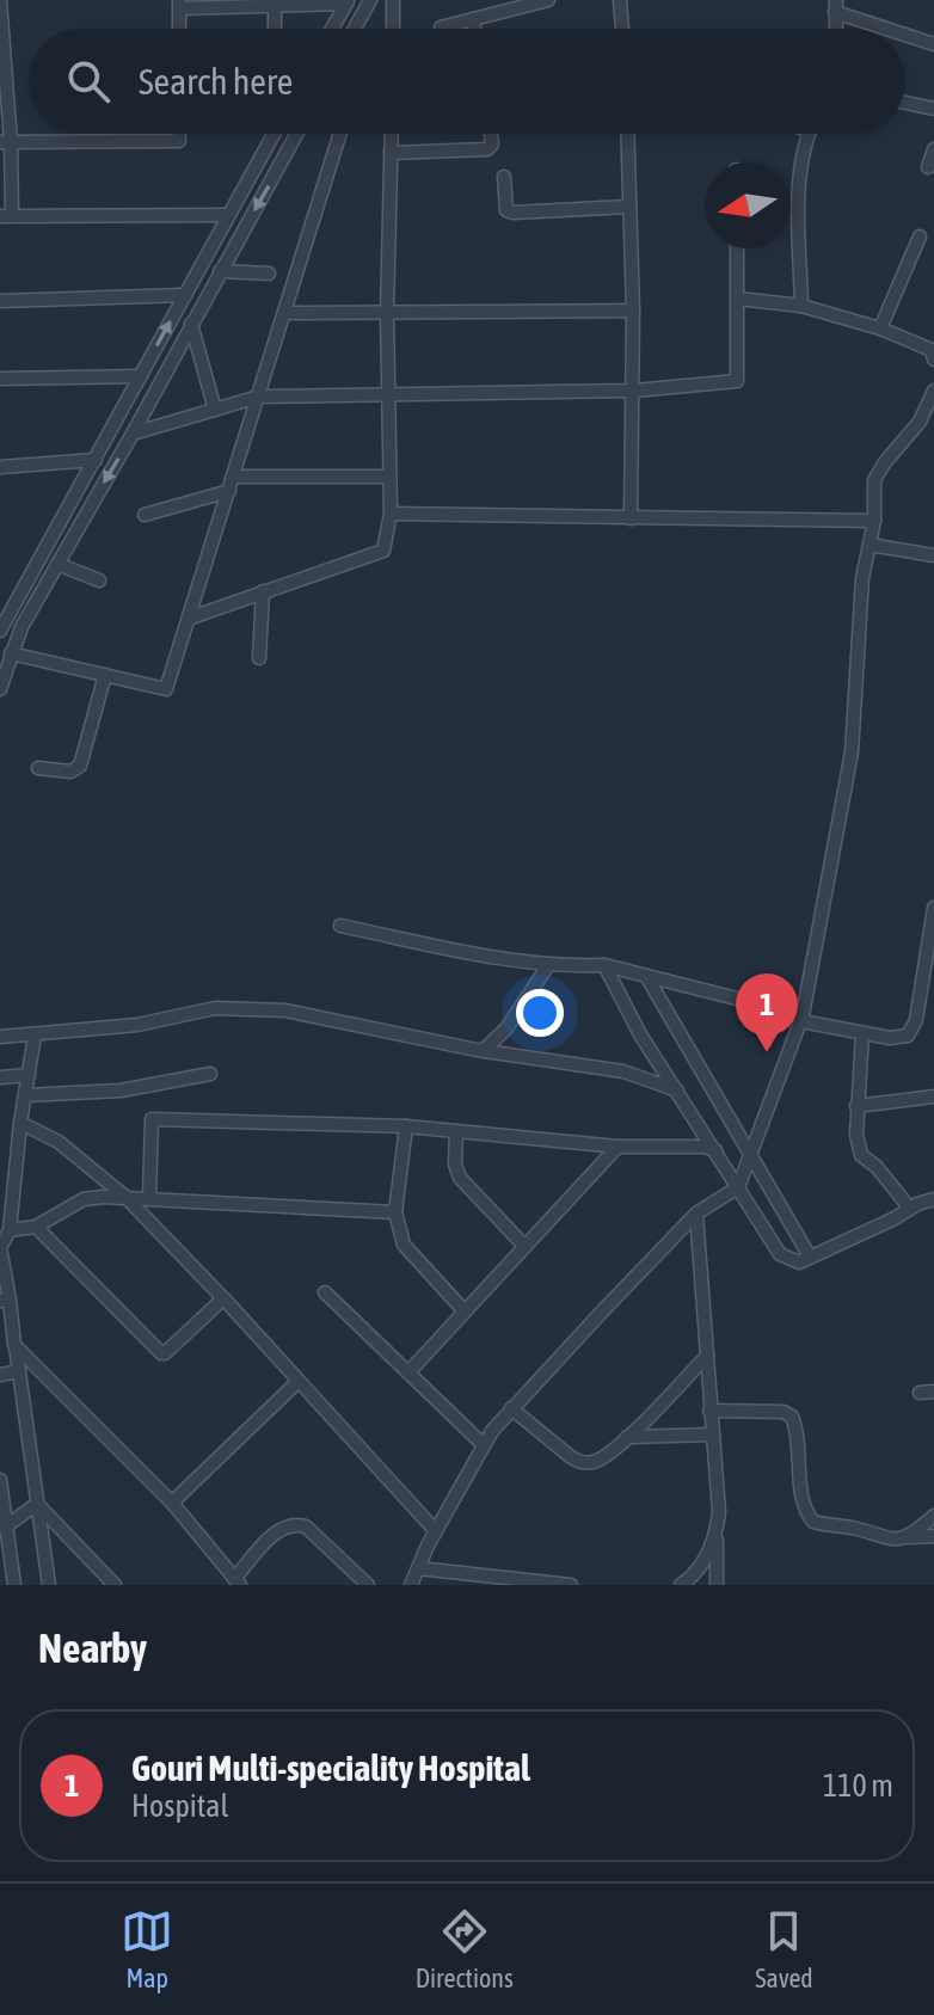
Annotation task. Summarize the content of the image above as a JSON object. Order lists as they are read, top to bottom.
{
  "north": "left",
  "page": {
    "search": "Search here",
    "pins": "1",
    "heading": "Nearby",
    "list": [
      {
        "mark": "1",
        "name": "Gouri Multi-speciality Hospital",
        "note": "Hospital",
        "value": "110 m"
      }
    ],
    "nav": ["Map", "Directions", "Saved"]
  }
}
